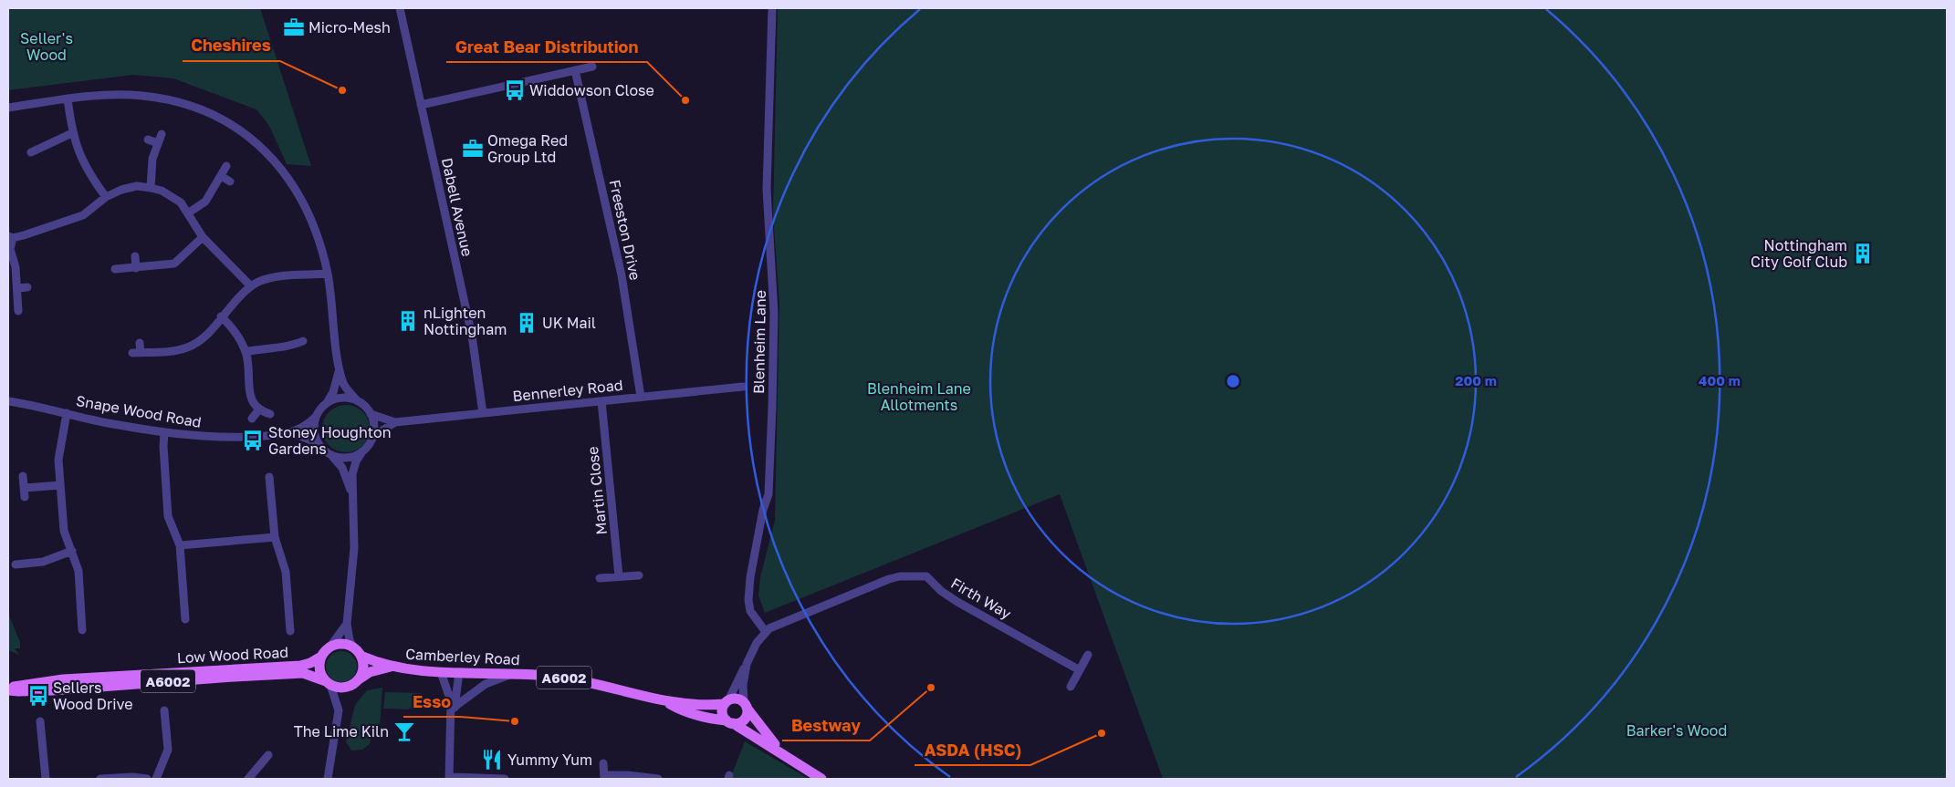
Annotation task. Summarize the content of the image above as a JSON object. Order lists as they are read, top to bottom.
{
  "streets": {
    "main road": ["Low Wood Road", "Camberley Road", "A6002"],
    "street": [
      "Dabell Avenue",
      "Freeston Drive",
      "Blenheim Lane",
      "Bennerley Road",
      "Snape Wood Road",
      "Martin Close",
      "Firth Way"
    ]
  },
  "crossings": [
    ["Dabell Avenue", "Bennerley Road"],
    ["Freeston Drive", "Bennerley Road"],
    ["Blenheim Lane", "Firth Way"],
    ["Bennerley Road", "Snape Wood Road"],
    ["Bennerley Road", "Martin Close"],
    ["Low Wood Road", "Camberley Road"]
  ],
  "parks": ["Seller's Wood", "Blenheim Lane Allotments", "Barker's Wood"],
  "places": {
    "office": ["Micro-Mesh", "Omega Red Group Ltd"],
    "other": [
      "Cheshires",
      "Great Bear Distribution",
      "Bestway",
      "Esso",
      "ASDA (HSC)"
    ],
    "bus stop": ["Widdowson Close", "Stoney Houghton Gardens", "Sellers Wood Drive"],
    "building": ["Nottingham City Golf Club", "nLighten Nottingham", "UK Mail"],
    "bar": ["The Lime Kiln"],
    "restaurant": ["Yummy Yum"]
  },
  "rings": ["200 m", "400 m"]
}
